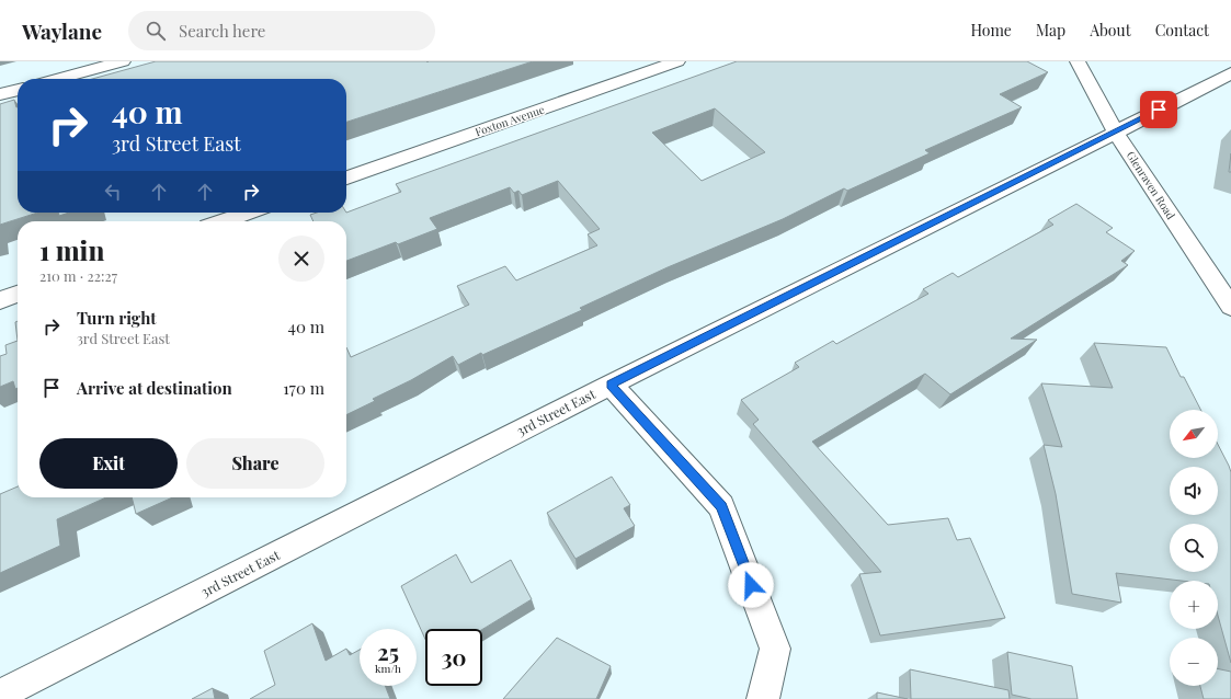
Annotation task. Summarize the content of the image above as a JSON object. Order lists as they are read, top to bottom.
{
  "streets": {
    "street": ["Foxton Avenue", "Glenraven Road", "3rd Street East"]
  },
  "crossings": [
    ["Glenraven Road", "3rd Street East"]
  ],
  "north": "bottom left",
  "page": {
    "header": "Waylane",
    "search": "Search here",
    "nav": [
      "Home",
      "Map",
      "About",
      "Contact"
    ],
    "turn": ["40 m", "3rd Street East"],
    "heading": ["1 min", "210 m · 22:27"],
    "list": [
      {
        "name": "Turn right",
        "note": "3rd Street East",
        "value": "40 m"
      },
      {
        "name": "Arrive at destination",
        "value": "170 m"
      }
    ],
    "map_buttons": ["+", "−"],
    "buttons": ["Exit", "Share"],
    "speed": "25 km/h",
    "limit": "30"
  }
}
